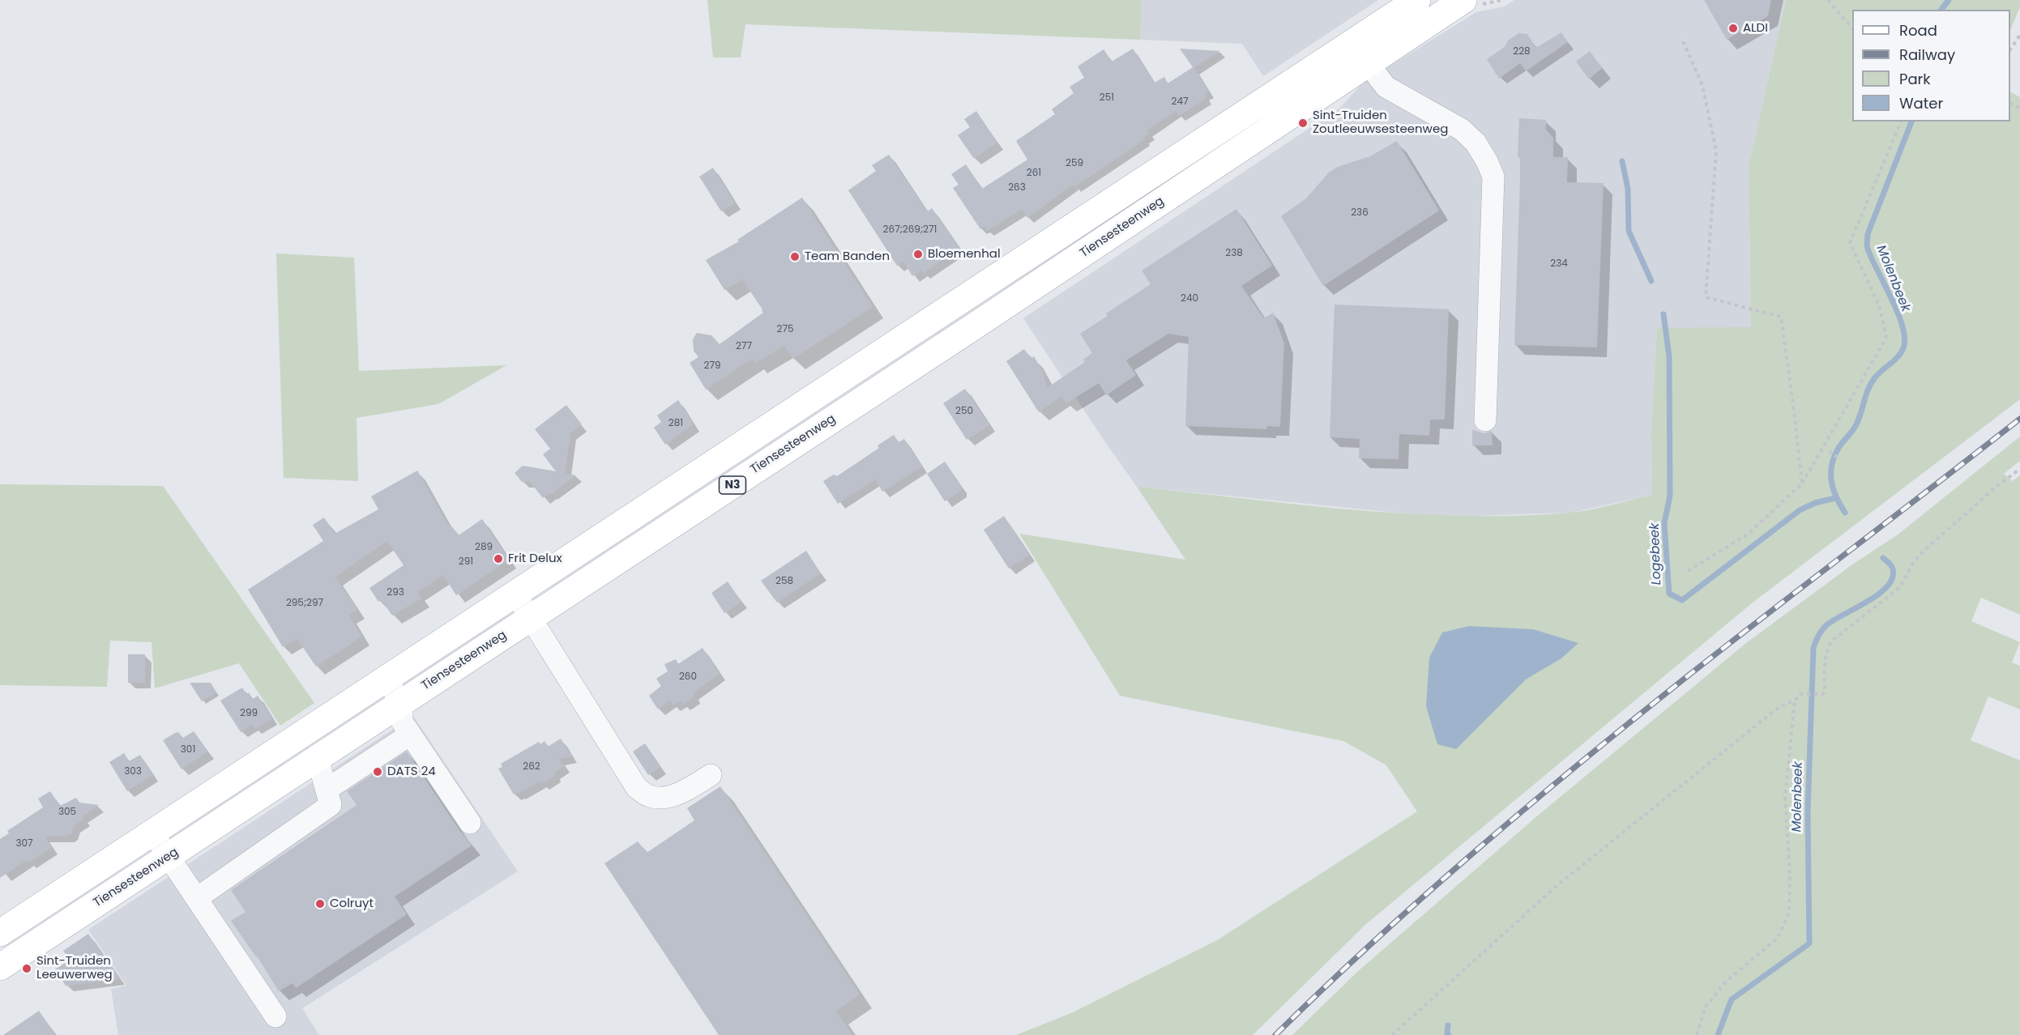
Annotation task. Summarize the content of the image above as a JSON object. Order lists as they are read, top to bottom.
{
  "streets": {
    "main road": ["Tiensesteenweg", "N3"]
  },
  "water": ["Molenbeek", "Logebeek"],
  "places": [
    "ALDI",
    "Sint-Truiden Zoutleeuwsesteenweg",
    "Bloemenhal",
    "Team Banden",
    "Frit Delux",
    "DATS 24",
    "Colruyt",
    "Sint-Truiden Leeuwerweg"
  ],
  "house_numbers": [
    "228",
    "251",
    "247",
    "259",
    "261",
    "263",
    "236",
    "267;269;271",
    "238",
    "234",
    "240",
    "275",
    "277",
    "279",
    "250",
    "281",
    "289",
    "291",
    "258",
    "293",
    "295;297",
    "260",
    "299",
    "301",
    "262",
    "303",
    "305",
    "307"
  ],
  "legend": [
    "Road",
    "Railway",
    "Park",
    "Water"
  ]
}
